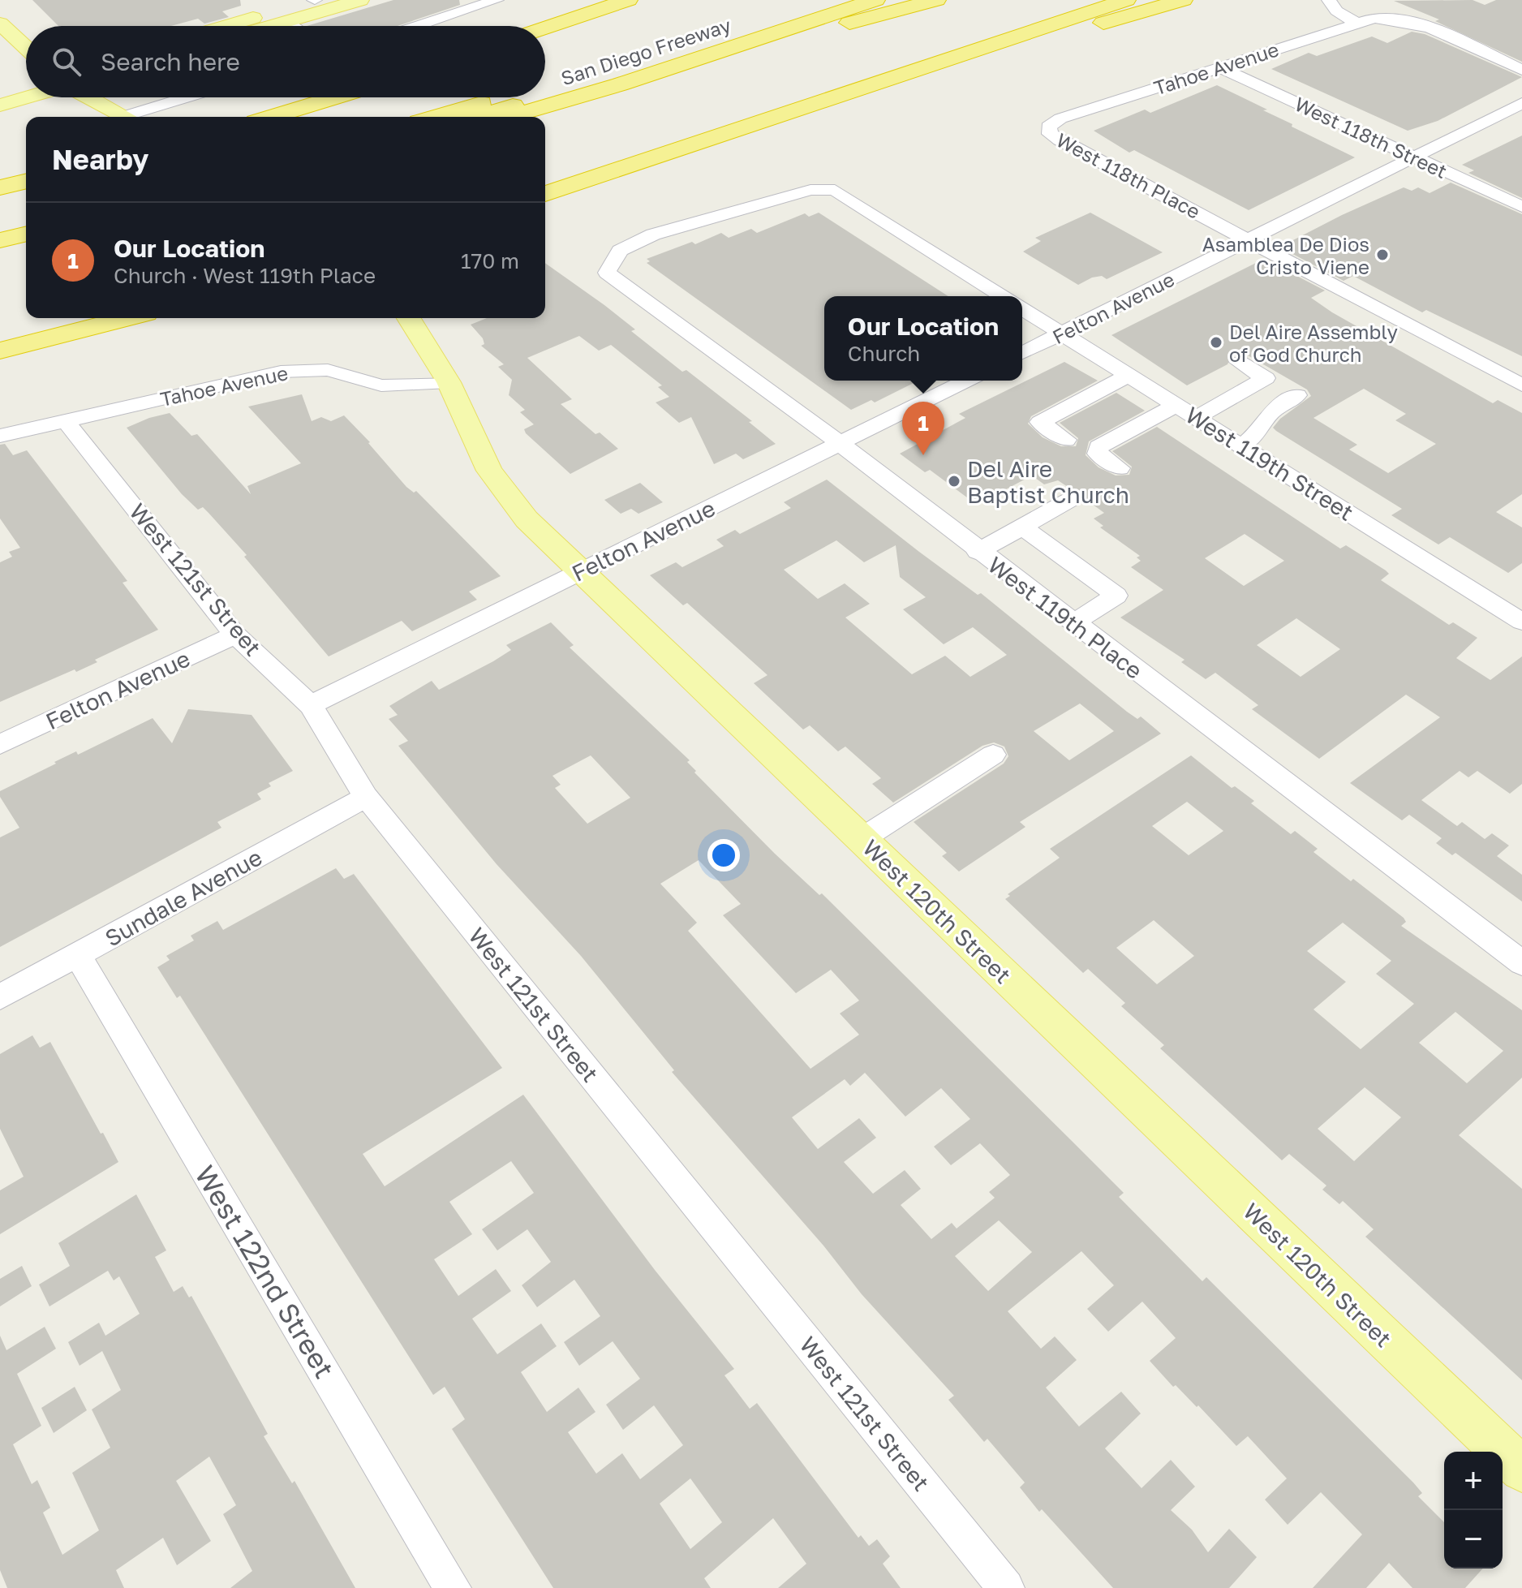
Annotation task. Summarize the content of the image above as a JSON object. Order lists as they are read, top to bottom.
{
  "streets": {
    "highway": ["San Diego Freeway"],
    "main road": ["West 120th Street"],
    "street": [
      "Tahoe Avenue",
      "West 118th Street",
      "West 118th Place",
      "Felton Avenue",
      "West 119th Street",
      "West 121st Street",
      "West 119th Place",
      "Sundale Avenue",
      "West 122nd Street"
    ]
  },
  "crossings": [
    ["Tahoe Avenue", "West 118th Street"],
    ["Tahoe Avenue", "West 118th Place"],
    ["Tahoe Avenue", "West 121st Street"],
    ["Tahoe Avenue", "West 120th Street"],
    ["West 118th Street", "Felton Avenue"],
    ["West 118th Place", "Felton Avenue"],
    ["Felton Avenue", "West 119th Street"],
    ["Felton Avenue", "West 121st Street"],
    ["Felton Avenue", "West 119th Place"],
    ["Felton Avenue", "West 120th Street"],
    ["West 121st Street", "Sundale Avenue"],
    ["Sundale Avenue", "West 122nd Street"]
  ],
  "places": ["Asamblea De Dios Cristo Viene", "Del Aire Assembly of God Church", "Del Aire Baptist Church"],
  "page": {
    "search": "Search here",
    "heading": "Nearby",
    "list": [
      {
        "mark": "1",
        "name": "Our Location",
        "note": "Church · West 119th Place",
        "value": "170 m"
      }
    ],
    "popup": ["Our Location", "Church"],
    "pins": "1",
    "map_buttons": ["+", "−"]
  }
}
